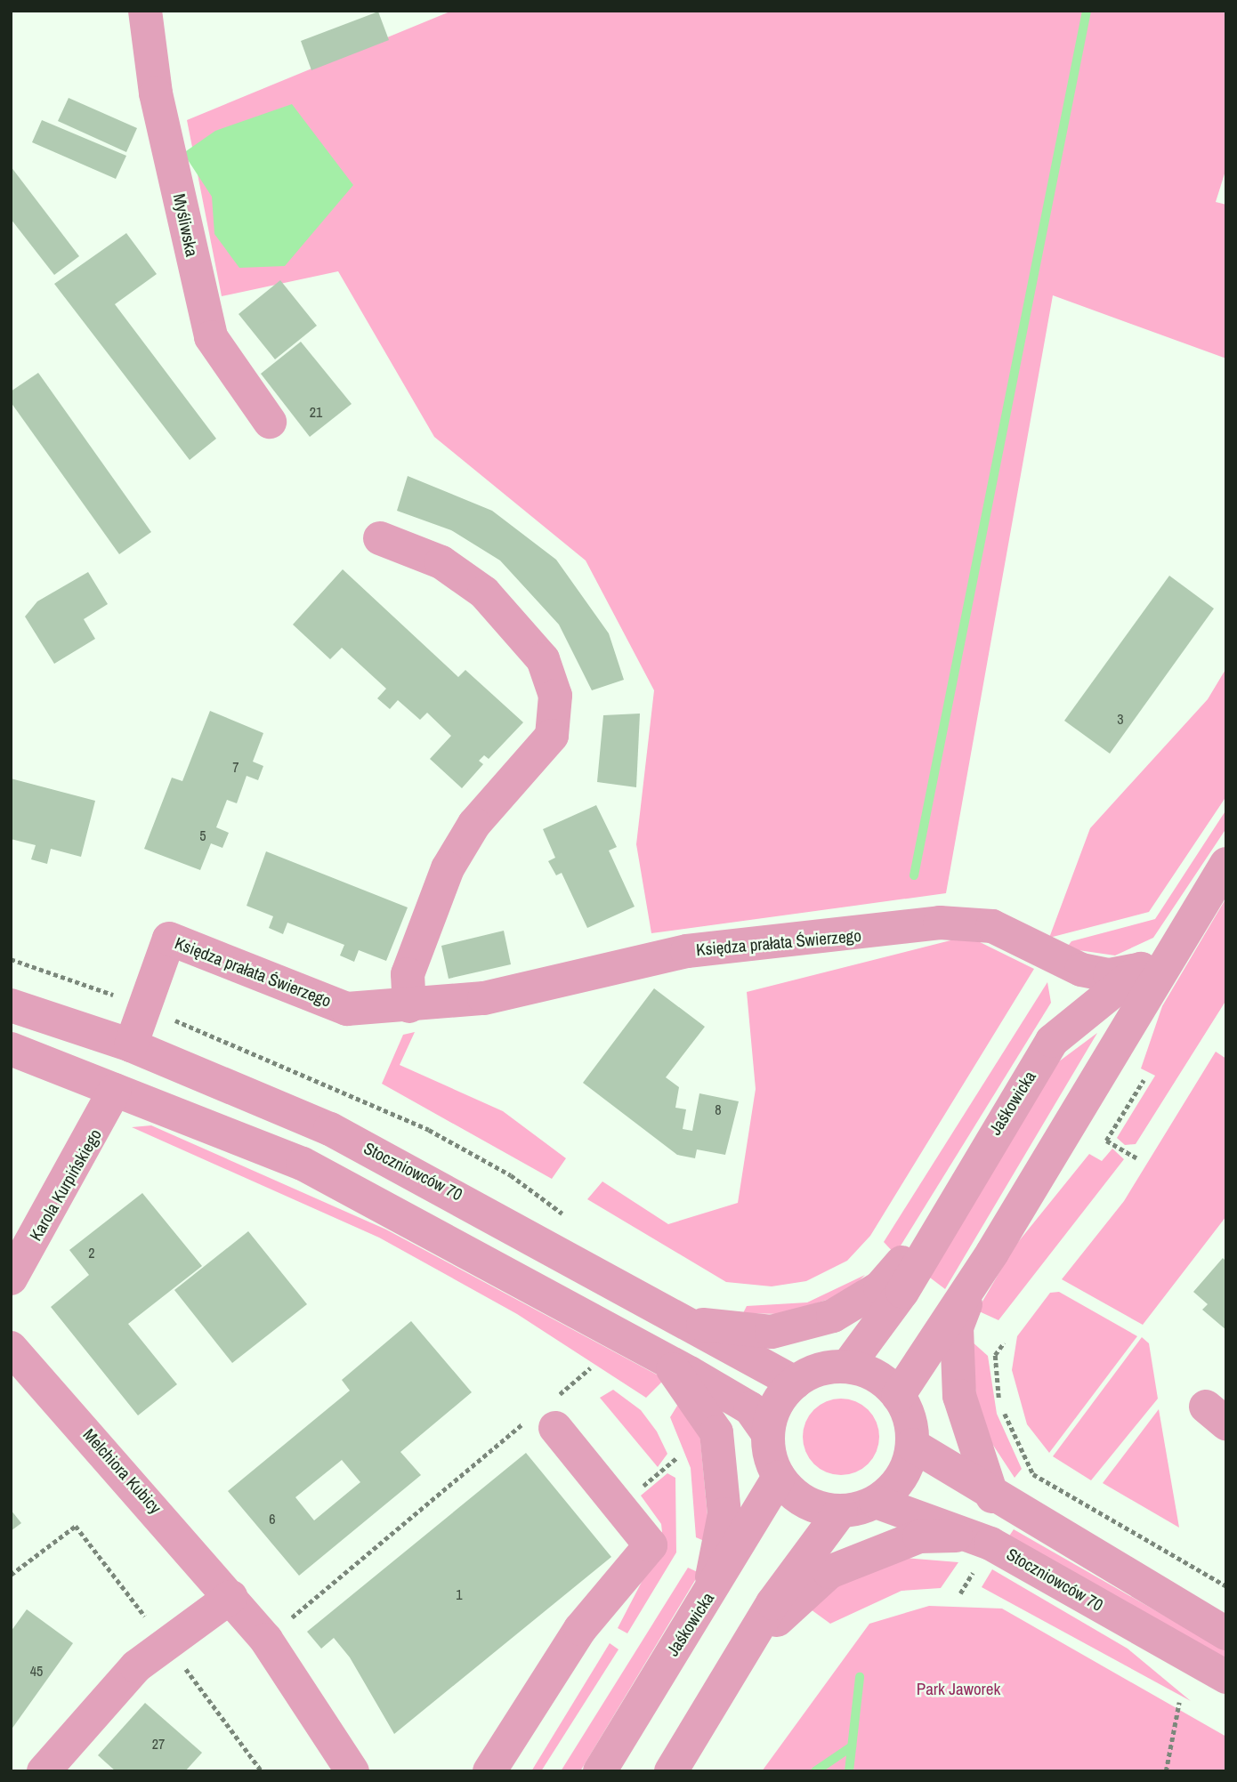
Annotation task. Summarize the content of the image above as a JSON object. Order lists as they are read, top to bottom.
{
  "streets": {
    "street": [
      "Myśliwska",
      "Księdza prałata Świerzego",
      "Jaśkowicka",
      "Stoczniowców 70",
      "Karola Kurpińskiego",
      "Melchiora Kubicy"
    ]
  },
  "crossings": [
    ["Księdza prałata Świerzego", "Jaśkowicka"],
    ["Księdza prałata Świerzego", "Stoczniowców 70"],
    ["Jaśkowicka", "Stoczniowców 70"]
  ],
  "parks": ["Park Jaworek"],
  "house_numbers": [
    "21",
    "3",
    "7",
    "5",
    "8",
    "2",
    "6",
    "1",
    "45",
    "27"
  ]
}
